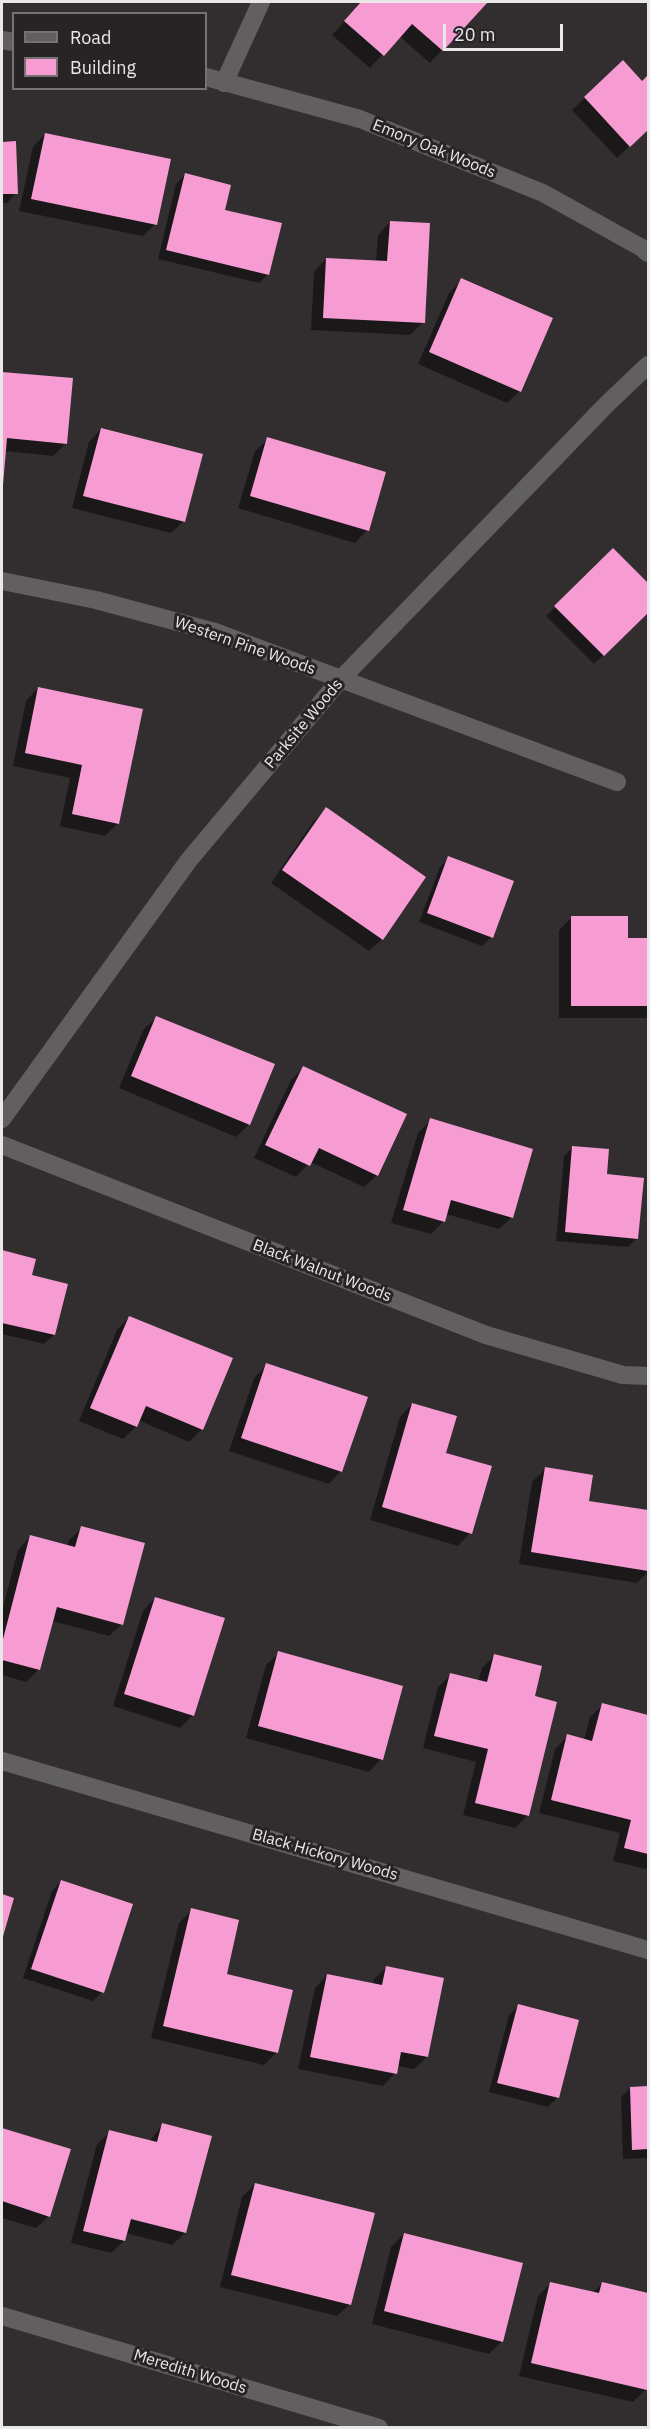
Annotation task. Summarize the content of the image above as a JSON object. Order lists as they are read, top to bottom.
{
  "streets": {
    "street": [
      "Emory Oak Woods",
      "Western Pine Woods",
      "Parksite Woods",
      "Black Walnut Woods",
      "Black Hickory Woods",
      "Meredith Woods"
    ]
  },
  "crossings": [
    ["Western Pine Woods", "Parksite Woods"]
  ],
  "legend": ["Road", "Building"],
  "scale_bar": "20 m"
}
